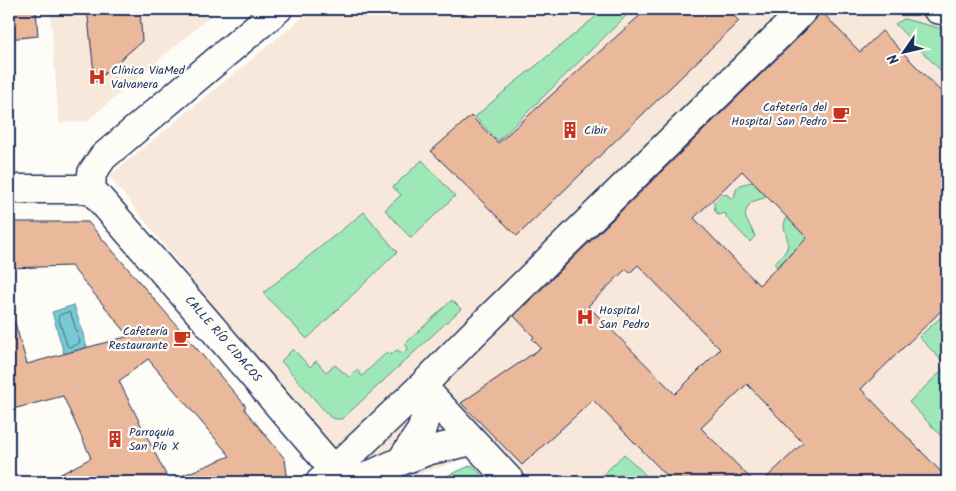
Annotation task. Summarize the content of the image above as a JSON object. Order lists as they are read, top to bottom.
{
  "streets": {
    "street": ["CALLE RÍO CIDACOS"]
  },
  "places": {
    "hospital": ["Clínica ViaMed Valvanera", "Hospital San Pedro"],
    "cafe": ["Cafetería del Hospital San Pedro", "Cafetería Restaurante"],
    "building": ["Cibir", "Parroquia San Pío X"]
  },
  "north": "bottom left"
}
